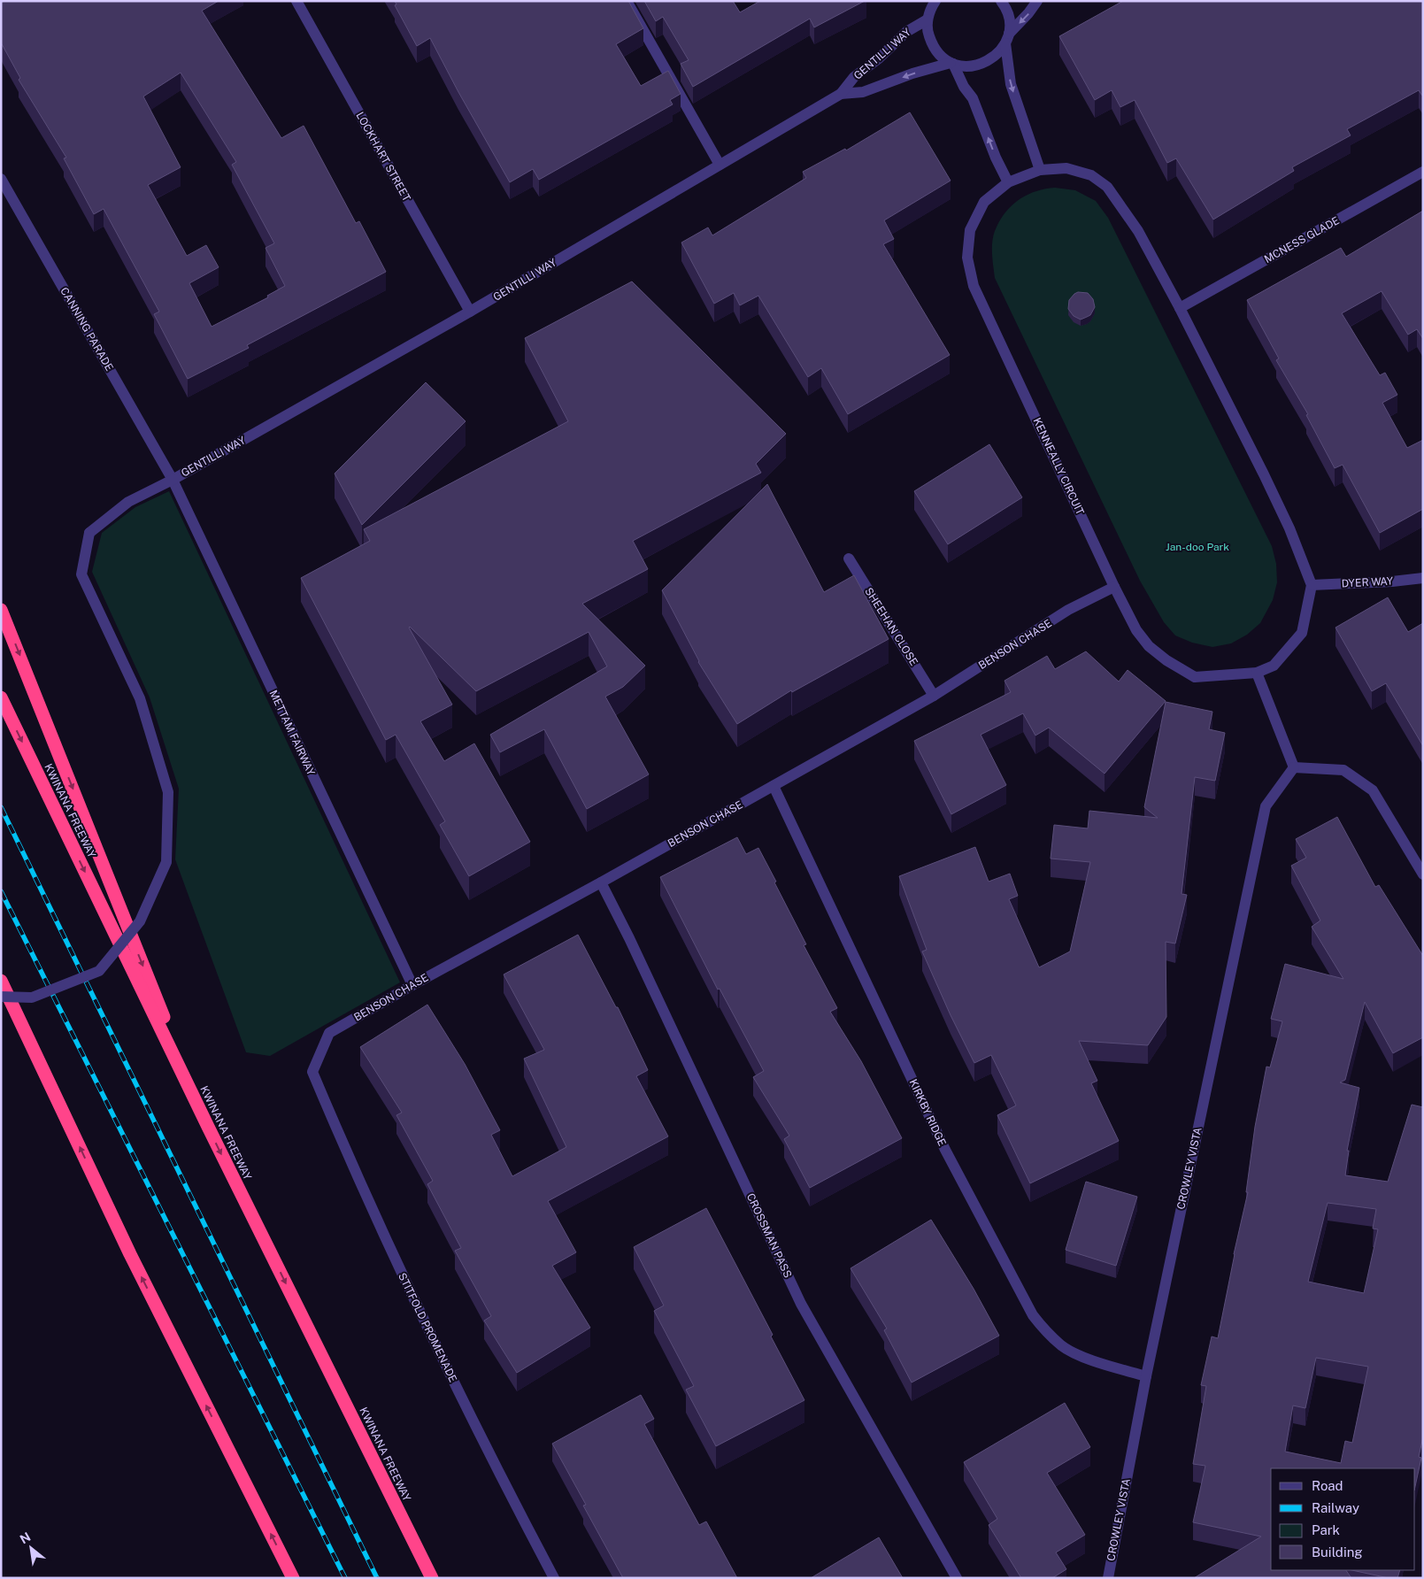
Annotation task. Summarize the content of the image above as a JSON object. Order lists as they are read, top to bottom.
{
  "streets": {
    "highway": ["KWINANA FREEWAY"],
    "street": [
      "GENTILLI WAY",
      "LOCKHART STREET",
      "MCNESS GLADE",
      "CANNING PARADE",
      "KENNEALLY CIRCUIT",
      "DYER WAY",
      "SHEEHAN CLOSE",
      "BENSON CHASE",
      "METTAM FAIRWAY",
      "KIRKBY RIDGE",
      "CROWLEY VISTA",
      "CROSSMAN PASS",
      "STITFOLD PROMENADE"
    ]
  },
  "crossings": [
    ["GENTILLI WAY", "LOCKHART STREET"],
    ["GENTILLI WAY", "CANNING PARADE"],
    ["GENTILLI WAY", "METTAM FAIRWAY"],
    ["MCNESS GLADE", "KENNEALLY CIRCUIT"],
    ["CANNING PARADE", "METTAM FAIRWAY"],
    ["KENNEALLY CIRCUIT", "DYER WAY"],
    ["KENNEALLY CIRCUIT", "BENSON CHASE"],
    ["SHEEHAN CLOSE", "BENSON CHASE"],
    ["BENSON CHASE", "METTAM FAIRWAY"],
    ["BENSON CHASE", "KIRKBY RIDGE"],
    ["BENSON CHASE", "CROSSMAN PASS"],
    ["BENSON CHASE", "STITFOLD PROMENADE"],
    ["KIRKBY RIDGE", "CROWLEY VISTA"]
  ],
  "parks": ["Jan-doo Park"],
  "legend": [
    "Road",
    "Railway",
    "Park",
    "Building"
  ],
  "north": "top left"
}
